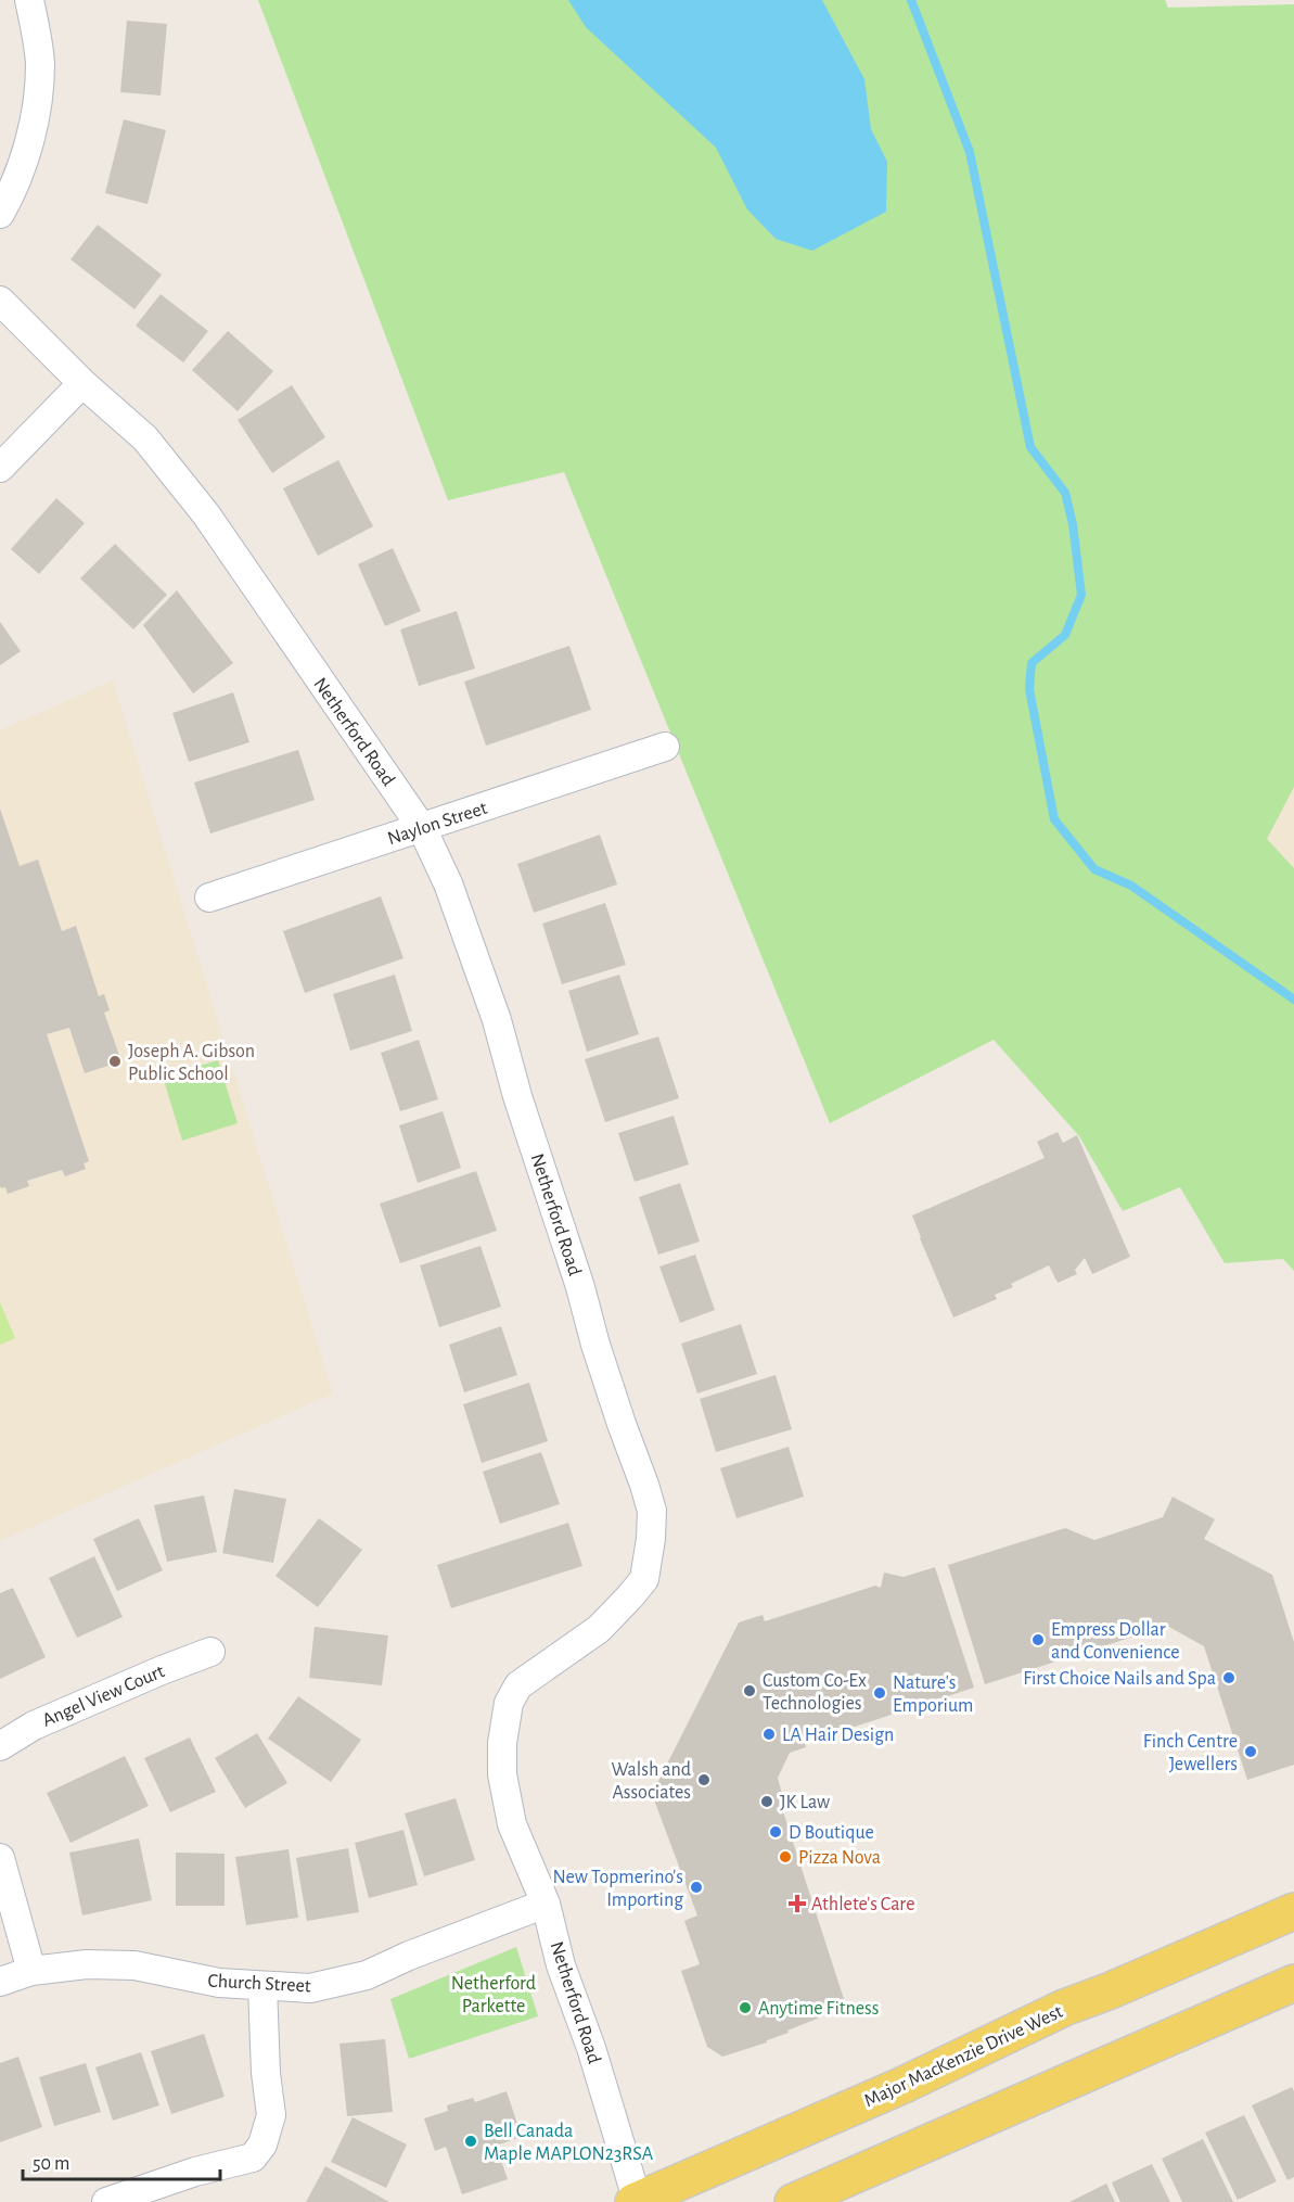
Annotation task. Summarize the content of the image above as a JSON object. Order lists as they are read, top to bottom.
{
  "streets": {
    "main road": ["Major MacKenzie Drive West"],
    "street": [
      "Netherford Road",
      "Naylon Street",
      "Angel View Court",
      "Church Street"
    ]
  },
  "crossings": [
    ["Netherford Road", "Naylon Street"],
    ["Netherford Road", "Church Street"],
    ["Netherford Road", "Major MacKenzie Drive West"]
  ],
  "parks": ["Netherford Parkette"],
  "places": {
    "other": [
      "Joseph A. Gibson Public School",
      "Empress Dollar and Convenience",
      "First Choice Nails and Spa",
      "Custom Co-Ex Technologies",
      "Nature's Emporium",
      "LA Hair Design",
      "Finch Centre Jewellers",
      "Walsh and Associates",
      "JK Law",
      "D Boutique",
      "Pizza Nova",
      "New Topmerino's Importing",
      "Anytime Fitness",
      "Bell Canada Maple MAPLON23RSA"
    ],
    "health": ["Athlete's Care"]
  },
  "scale_bar": "50 m"
}
